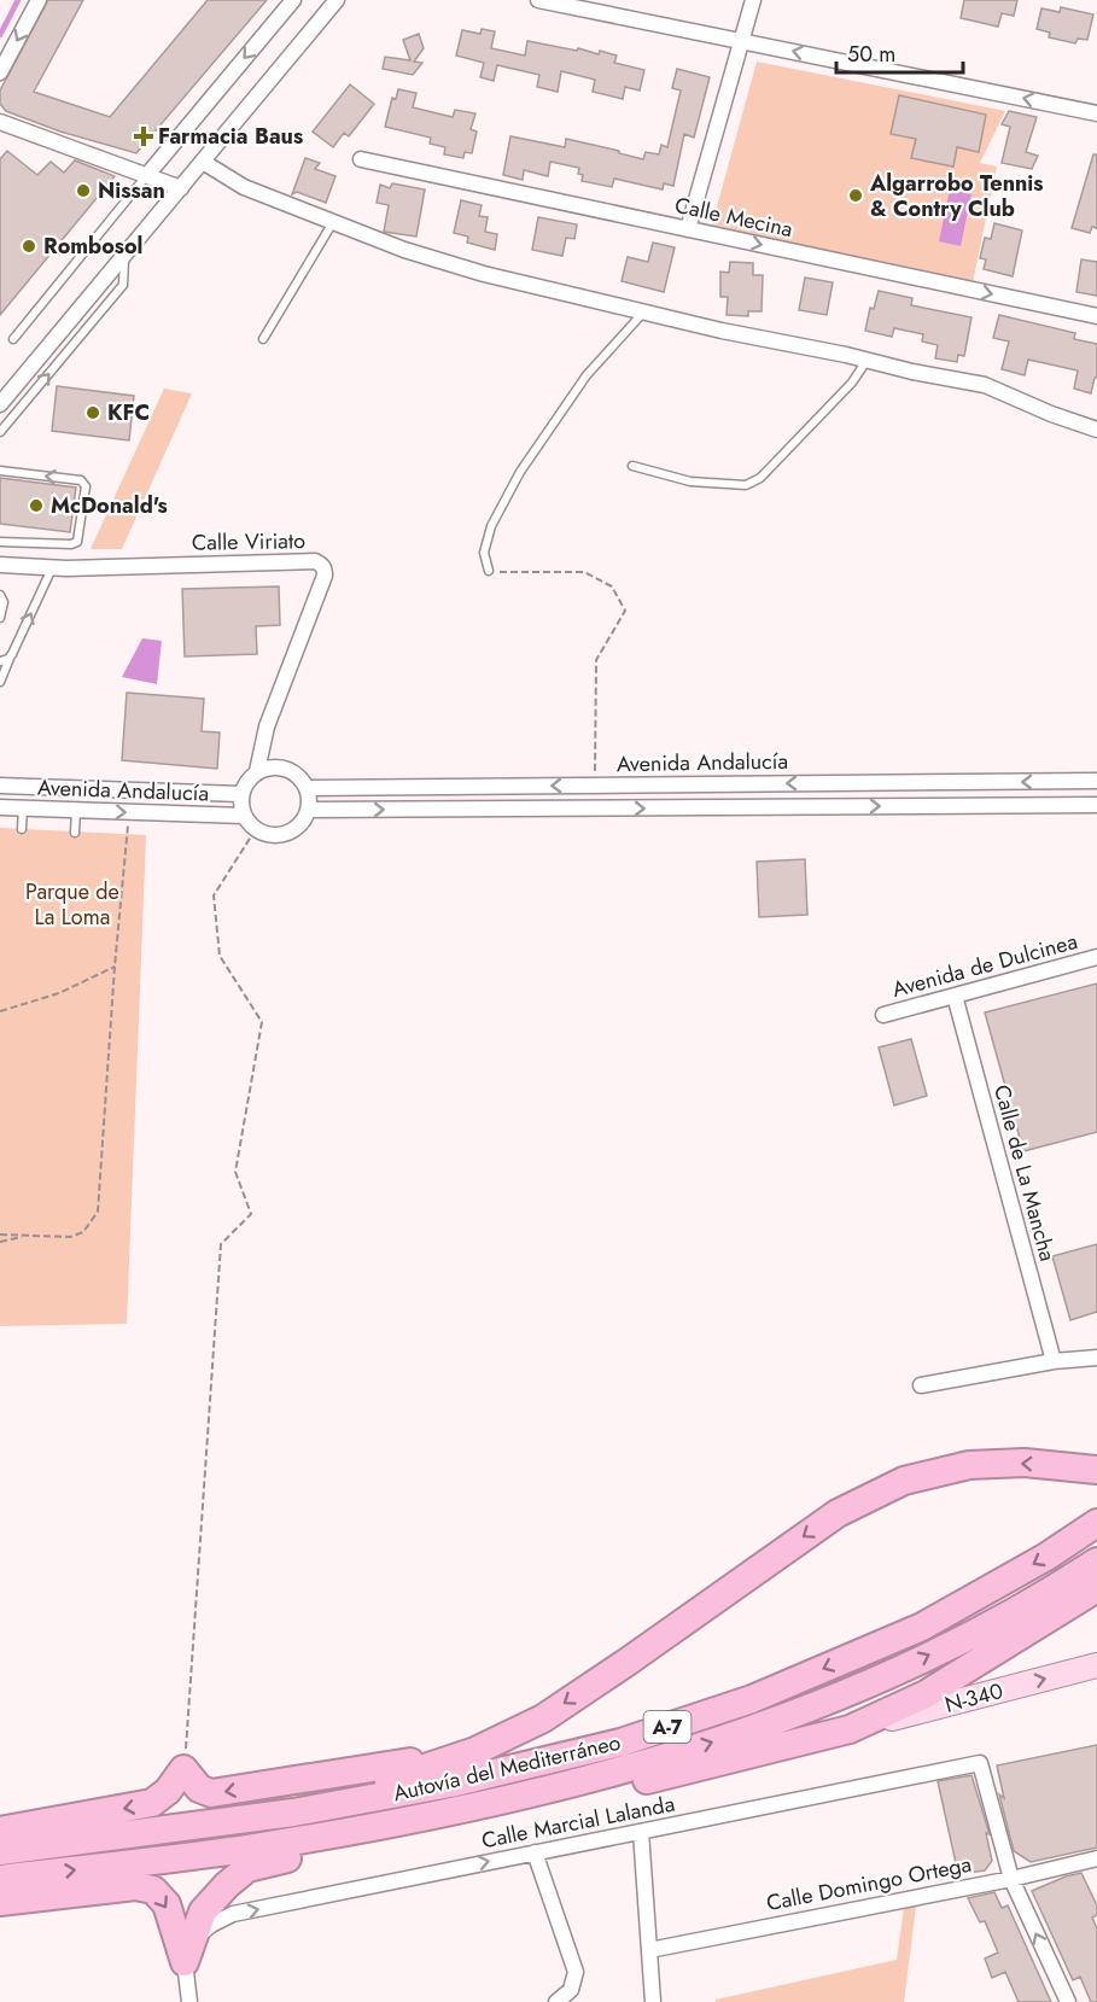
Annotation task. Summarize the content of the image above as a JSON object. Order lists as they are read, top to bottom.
{
  "streets": {
    "highway": ["A-7", "Autovía del Mediterráneo"],
    "main road": ["N-340"],
    "street": [
      "Calle Mecina",
      "Calle Viriato",
      "Avenida Andalucía",
      "Avenida de Dulcinea",
      "Calle de La Mancha",
      "Calle Marcial Lalanda",
      "Calle Domingo Ortega"
    ]
  },
  "crossings": [
    ["Calle Viriato", "Avenida Andalucía"],
    ["Avenida de Dulcinea", "Calle de La Mancha"],
    ["Calle Marcial Lalanda", "Calle Domingo Ortega"]
  ],
  "one_way": ["N-340", "Calle Marcial Lalanda"],
  "parks": ["Parque de La Loma"],
  "places": {
    "health": ["Farmacia Baus"],
    "other": [
      "Nissan",
      "Algarrobo Tennis & Contry Club",
      "Rombosol",
      "KFC",
      "McDonald's"
    ]
  },
  "scale_bar": "50 m"
}
